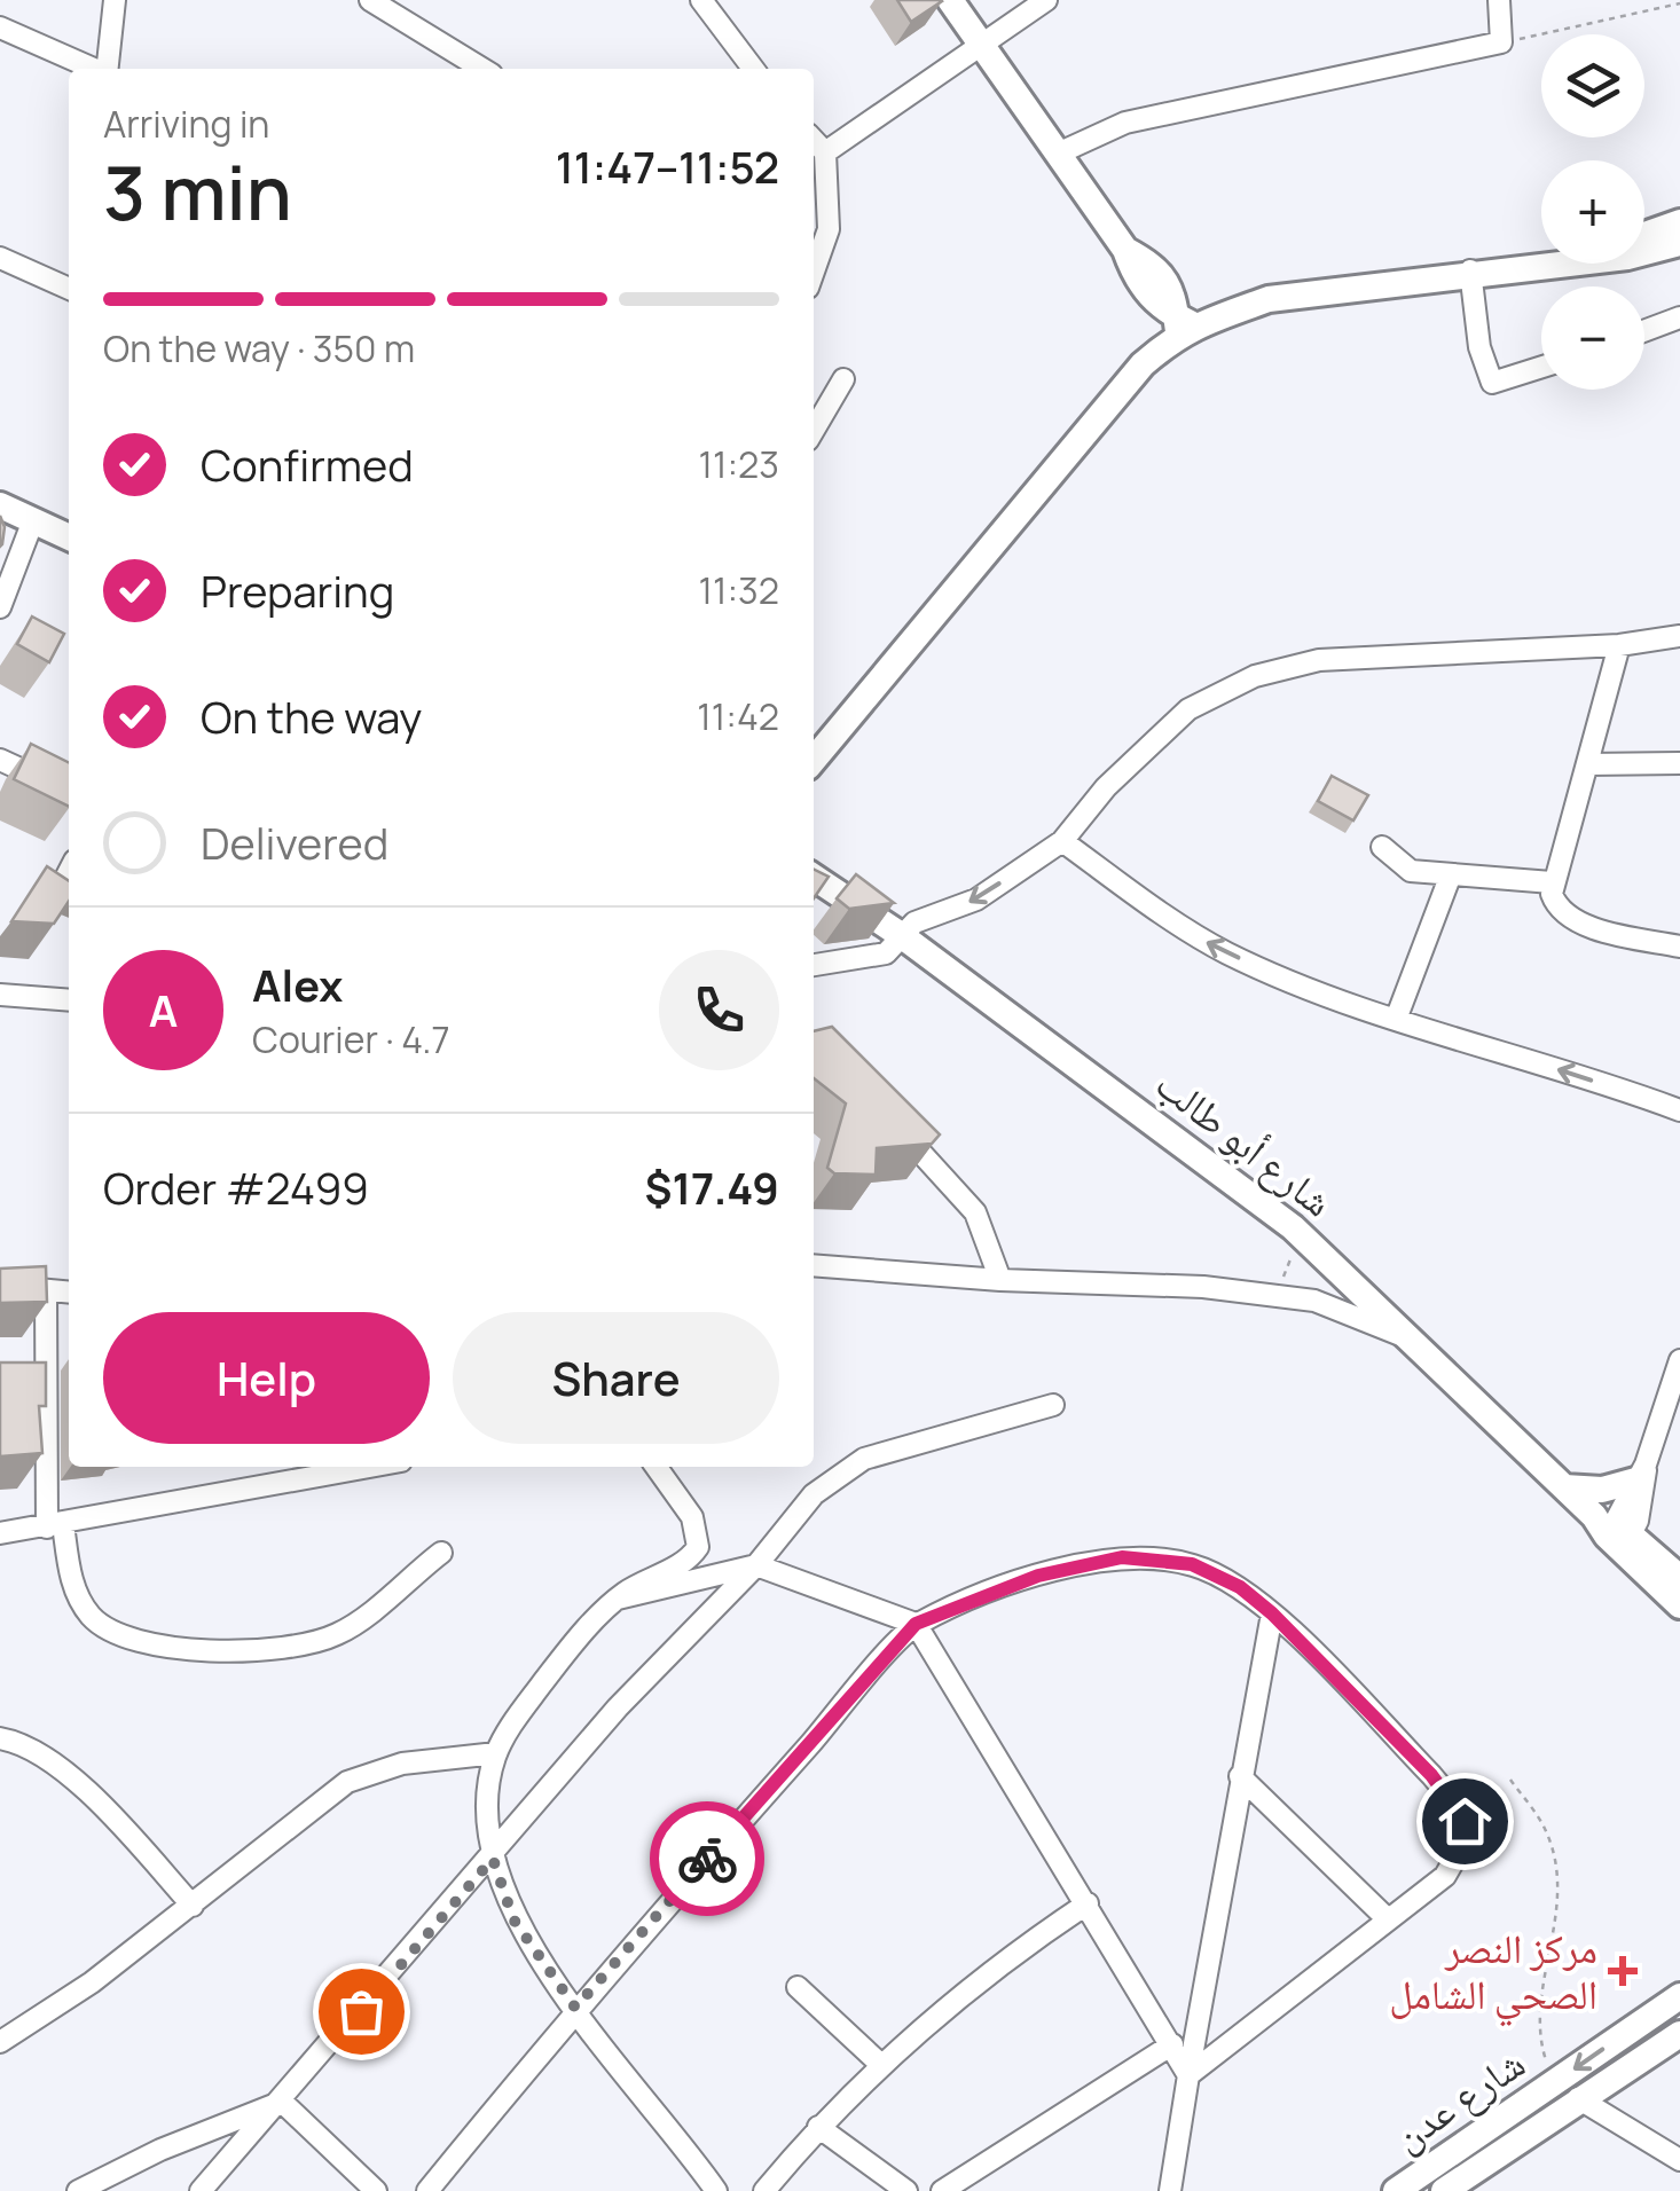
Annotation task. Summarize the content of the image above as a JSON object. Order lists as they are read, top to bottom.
{
  "streets": {
    "street": ["شارع أبو طالب", "شارع عدن"]
  },
  "places": {
    "health": ["مركز النصر الصحي الشامل"]
  },
  "page": {
    "map_buttons": ["+", "−"],
    "heading": ["3 min", "Arriving in", "11:47–11:52"],
    "panel": [
      "Alex",
      "Courier · 4.7",
      "Order #2499",
      "$17.49"
    ],
    "bar": "On the way · 350 m",
    "list": [
      ["Confirmed", "11:23"],
      ["Preparing", "11:32"],
      ["On the way", "11:42"],
      "Delivered"
    ],
    "round": "A",
    "buttons": ["Help", "Share"]
  }
}
